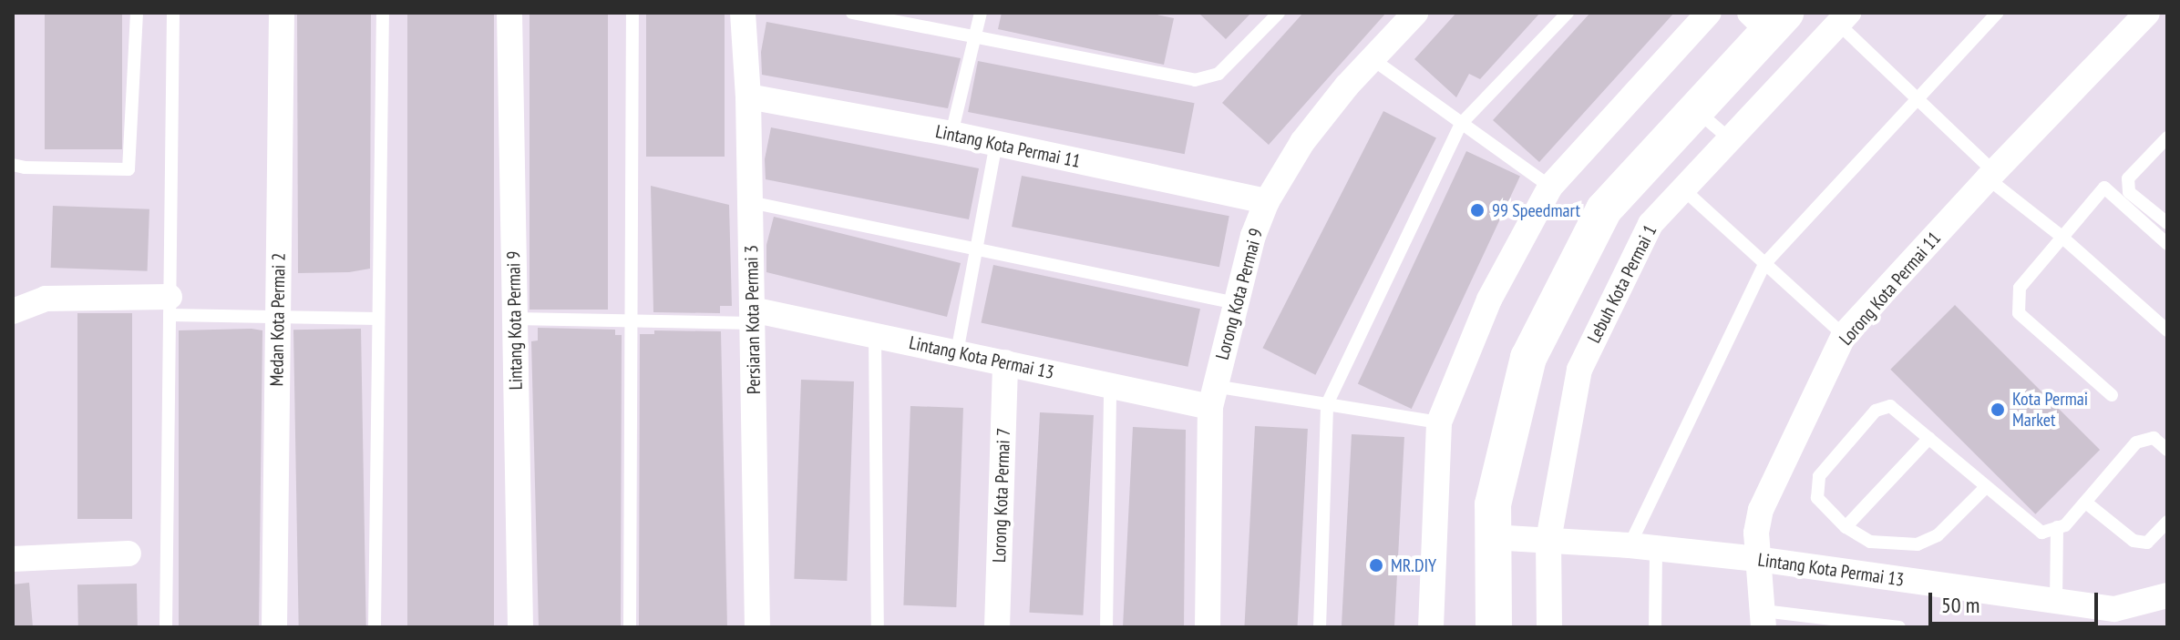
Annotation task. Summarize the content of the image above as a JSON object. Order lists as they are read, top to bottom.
{
  "streets": {
    "street": [
      "Lintang Kota Permai 11",
      "Lebuh Kota Permai 1",
      "Lorong Kota Permai 11",
      "Lorong Kota Permai 9",
      "Medan Kota Permai 2",
      "Persiaran Kota Permai 3",
      "Lintang Kota Permai 9",
      "Lintang Kota Permai 13",
      "Lorong Kota Permai 7"
    ]
  },
  "crossings": [
    ["Lintang Kota Permai 11", "Lorong Kota Permai 9"],
    ["Lintang Kota Permai 11", "Persiaran Kota Permai 3"],
    ["Lebuh Kota Permai 1", "Lintang Kota Permai 13"],
    ["Lorong Kota Permai 11", "Lintang Kota Permai 13"],
    ["Lorong Kota Permai 9", "Lintang Kota Permai 13"],
    ["Persiaran Kota Permai 3", "Lintang Kota Permai 13"],
    ["Lintang Kota Permai 13", "Lorong Kota Permai 7"]
  ],
  "places": ["99 Speedmart", "Kota Permai Market", "MR.DIY"],
  "scale_bar": "50 m"
}
